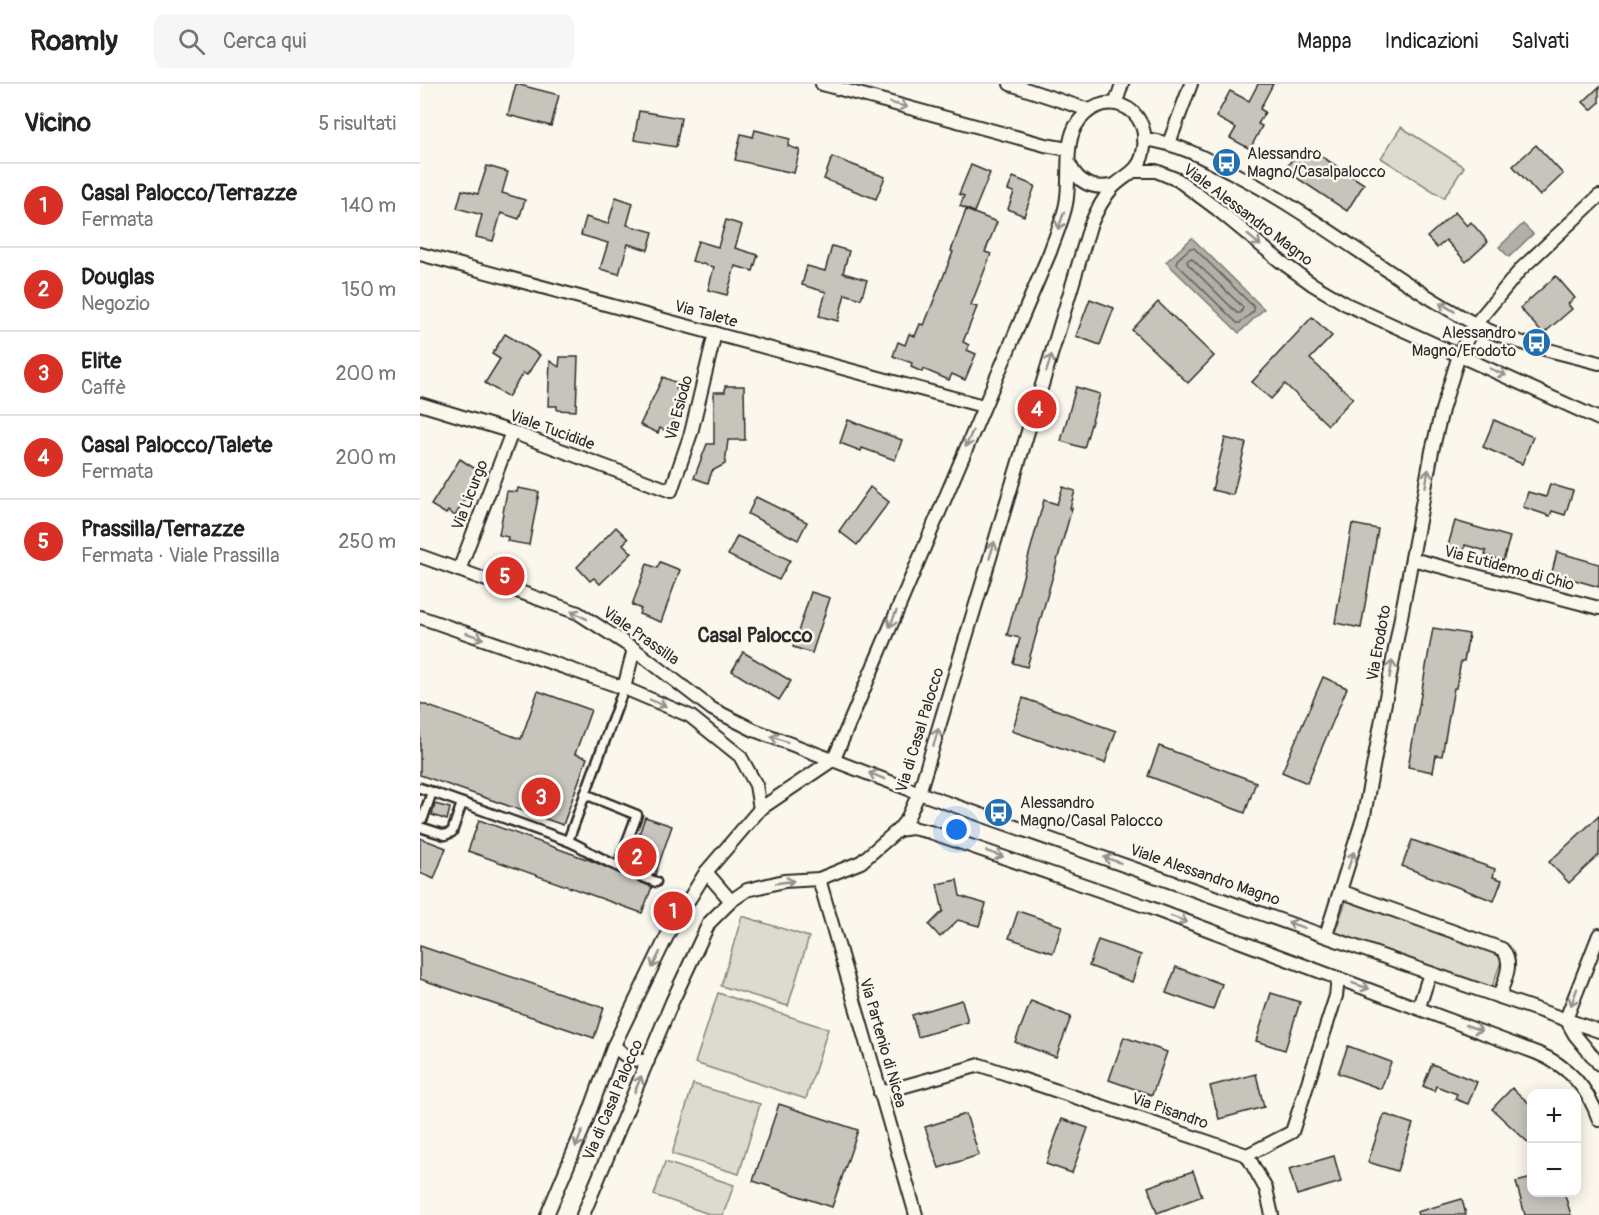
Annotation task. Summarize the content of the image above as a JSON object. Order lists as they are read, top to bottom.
{
  "streets": {
    "street": [
      "Viale Alessandro Magno",
      "Via Talete",
      "Via Esiodo",
      "Viale Tucidide",
      "Via Licurgo",
      "Via Eutidemo di Chio",
      "Viale Prassilla",
      "Via Erodoto",
      "Via di Casal Palocco",
      "Via Partenio di Nicea",
      "Via Pisandro"
    ]
  },
  "crossings": [
    ["Viale Alessandro Magno", "Viale Prassilla"],
    ["Viale Alessandro Magno", "Via Erodoto"],
    ["Viale Alessandro Magno", "Via di Casal Palocco"],
    ["Via Talete", "Via Esiodo"],
    ["Via Esiodo", "Viale Tucidide"],
    ["Viale Tucidide", "Via Licurgo"],
    ["Via Licurgo", "Viale Prassilla"],
    ["Via Eutidemo di Chio", "Via Erodoto"],
    ["Viale Prassilla", "Via di Casal Palocco"],
    ["Via di Casal Palocco", "Via Partenio di Nicea"],
    ["Via Partenio di Nicea", "Via Pisandro"]
  ],
  "one_way": ["Via Erodoto"],
  "districts": ["Casal Palocco"],
  "places": {
    "bus stop": ["Alessandro Magno/Casalpalocco", "Alessandro Magno/Erodoto", "Alessandro Magno/Casal Palocco"]
  },
  "page": {
    "header": "Roamly",
    "search": "Cerca qui",
    "nav": ["Mappa", "Indicazioni", "Salvati"],
    "heading": ["Vicino", "5 risultati"],
    "list": [
      {
        "mark": "1",
        "name": "Casal Palocco/Terrazze",
        "note": "Fermata",
        "value": "140 m"
      },
      {
        "mark": "2",
        "name": "Douglas",
        "note": "Negozio",
        "value": "150 m"
      },
      {
        "mark": "3",
        "name": "Elite",
        "note": "Caffè",
        "value": "200 m"
      },
      {
        "mark": "4",
        "name": "Casal Palocco/Talete",
        "note": "Fermata",
        "value": "200 m"
      },
      {
        "mark": "5",
        "name": "Prassilla/Terrazze",
        "note": "Fermata · Viale Prassilla",
        "value": "250 m"
      }
    ],
    "pins": [
      "4",
      "5",
      "3",
      "2",
      "1"
    ],
    "map_buttons": ["+", "−"]
  }
}
